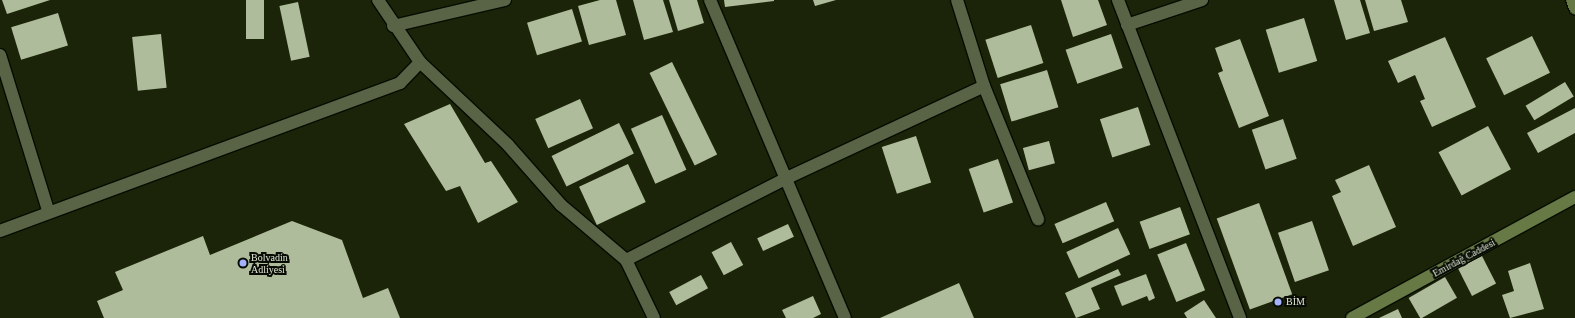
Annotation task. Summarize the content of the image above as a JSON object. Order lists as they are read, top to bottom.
{
  "streets": {
    "main road": ["Emirdağ Caddesi"]
  },
  "places": ["Bolvadin Adliyesi", "BİM"]
}
